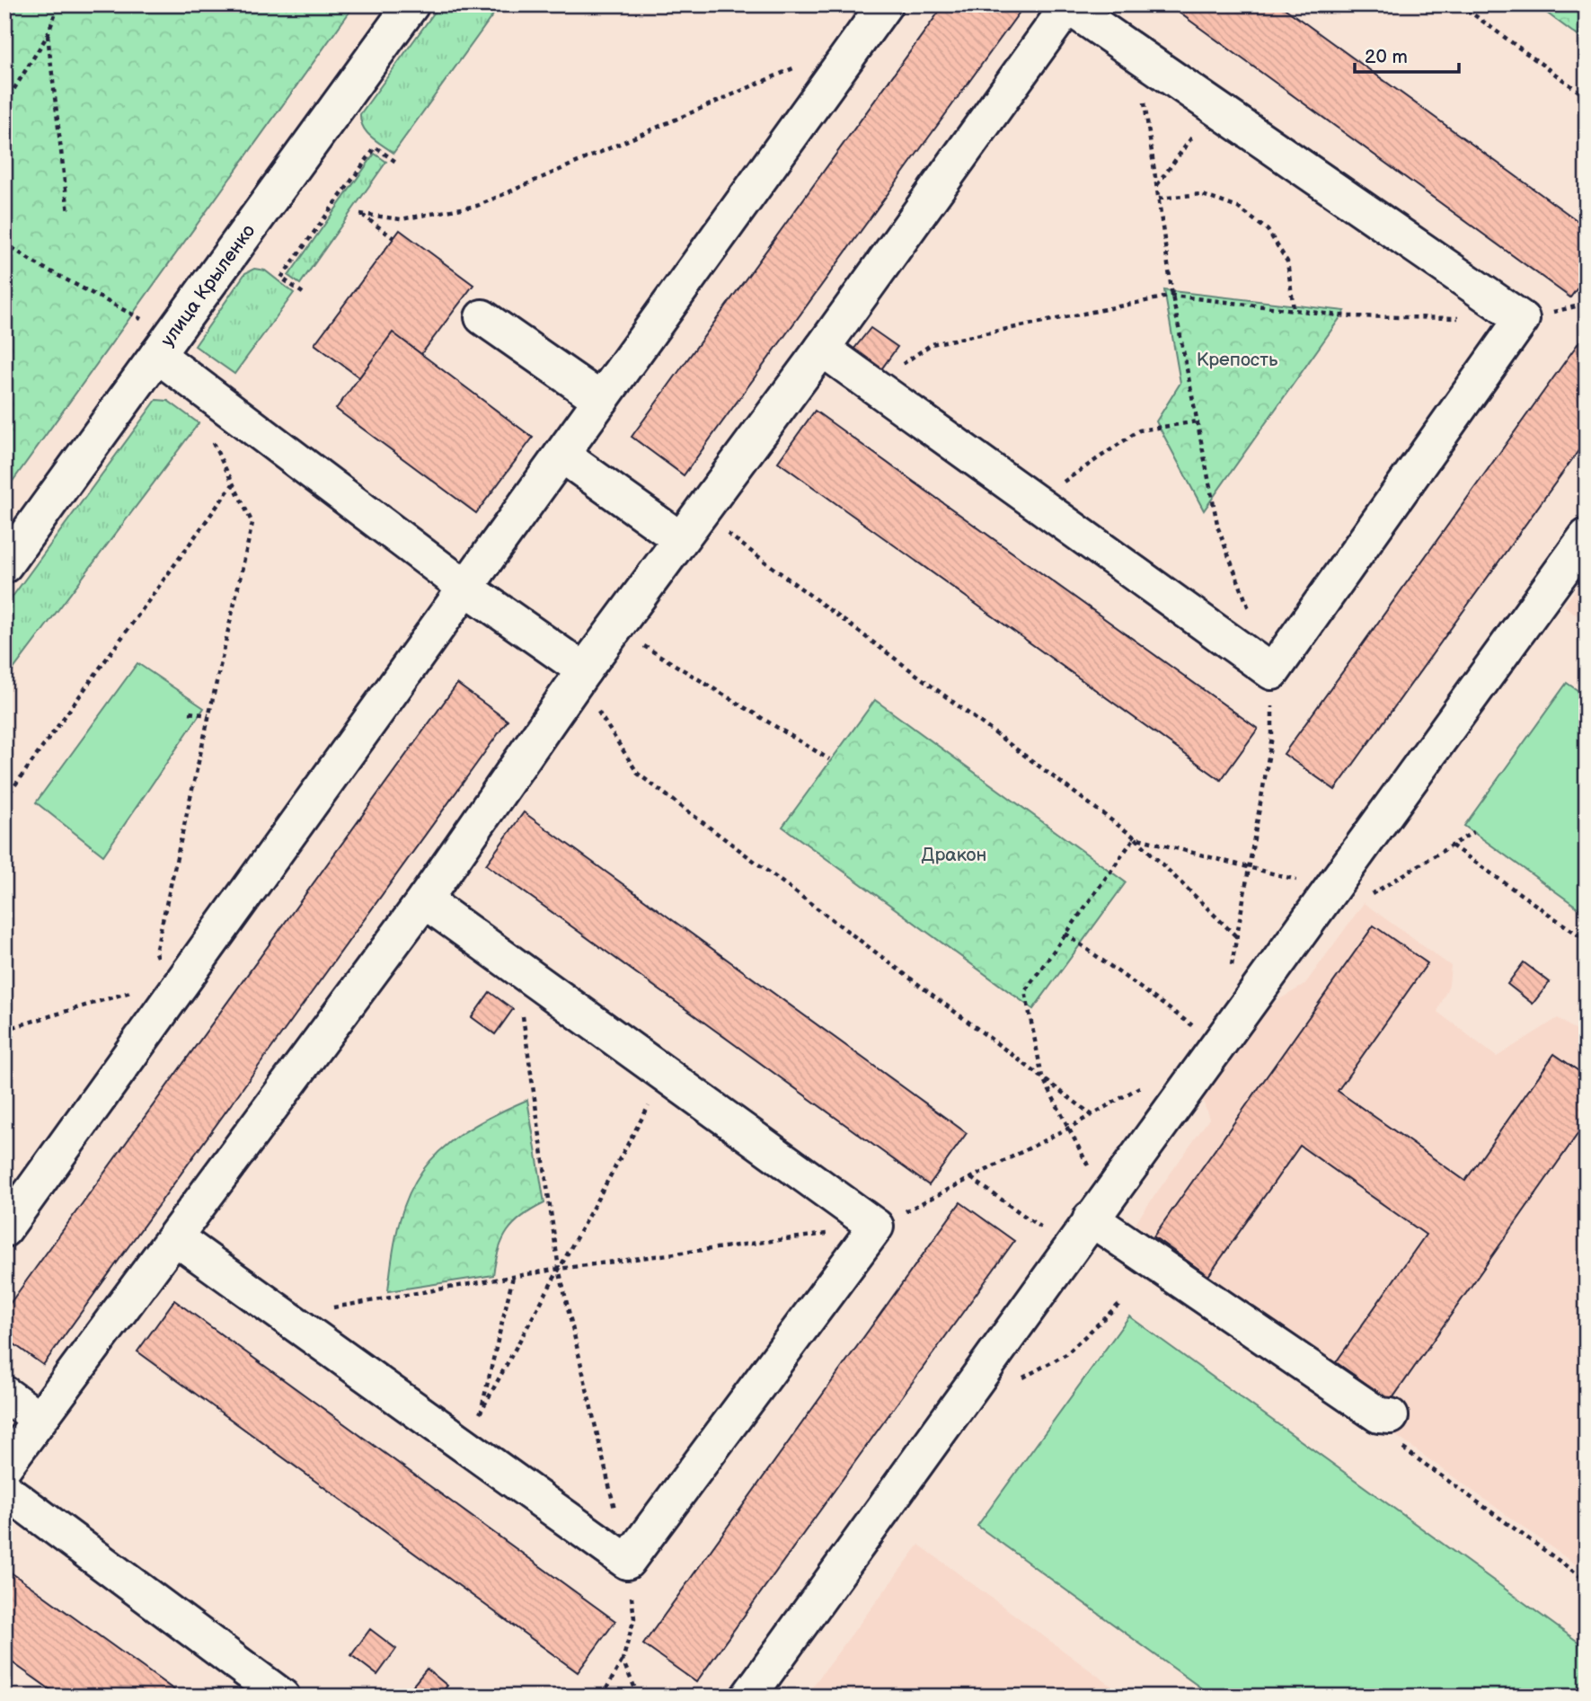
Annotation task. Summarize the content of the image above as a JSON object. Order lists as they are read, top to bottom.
{
  "streets": {
    "street": ["улица Крыленко"]
  },
  "parks": ["Крепость", "Дракон"],
  "scale_bar": "20 m"
}
